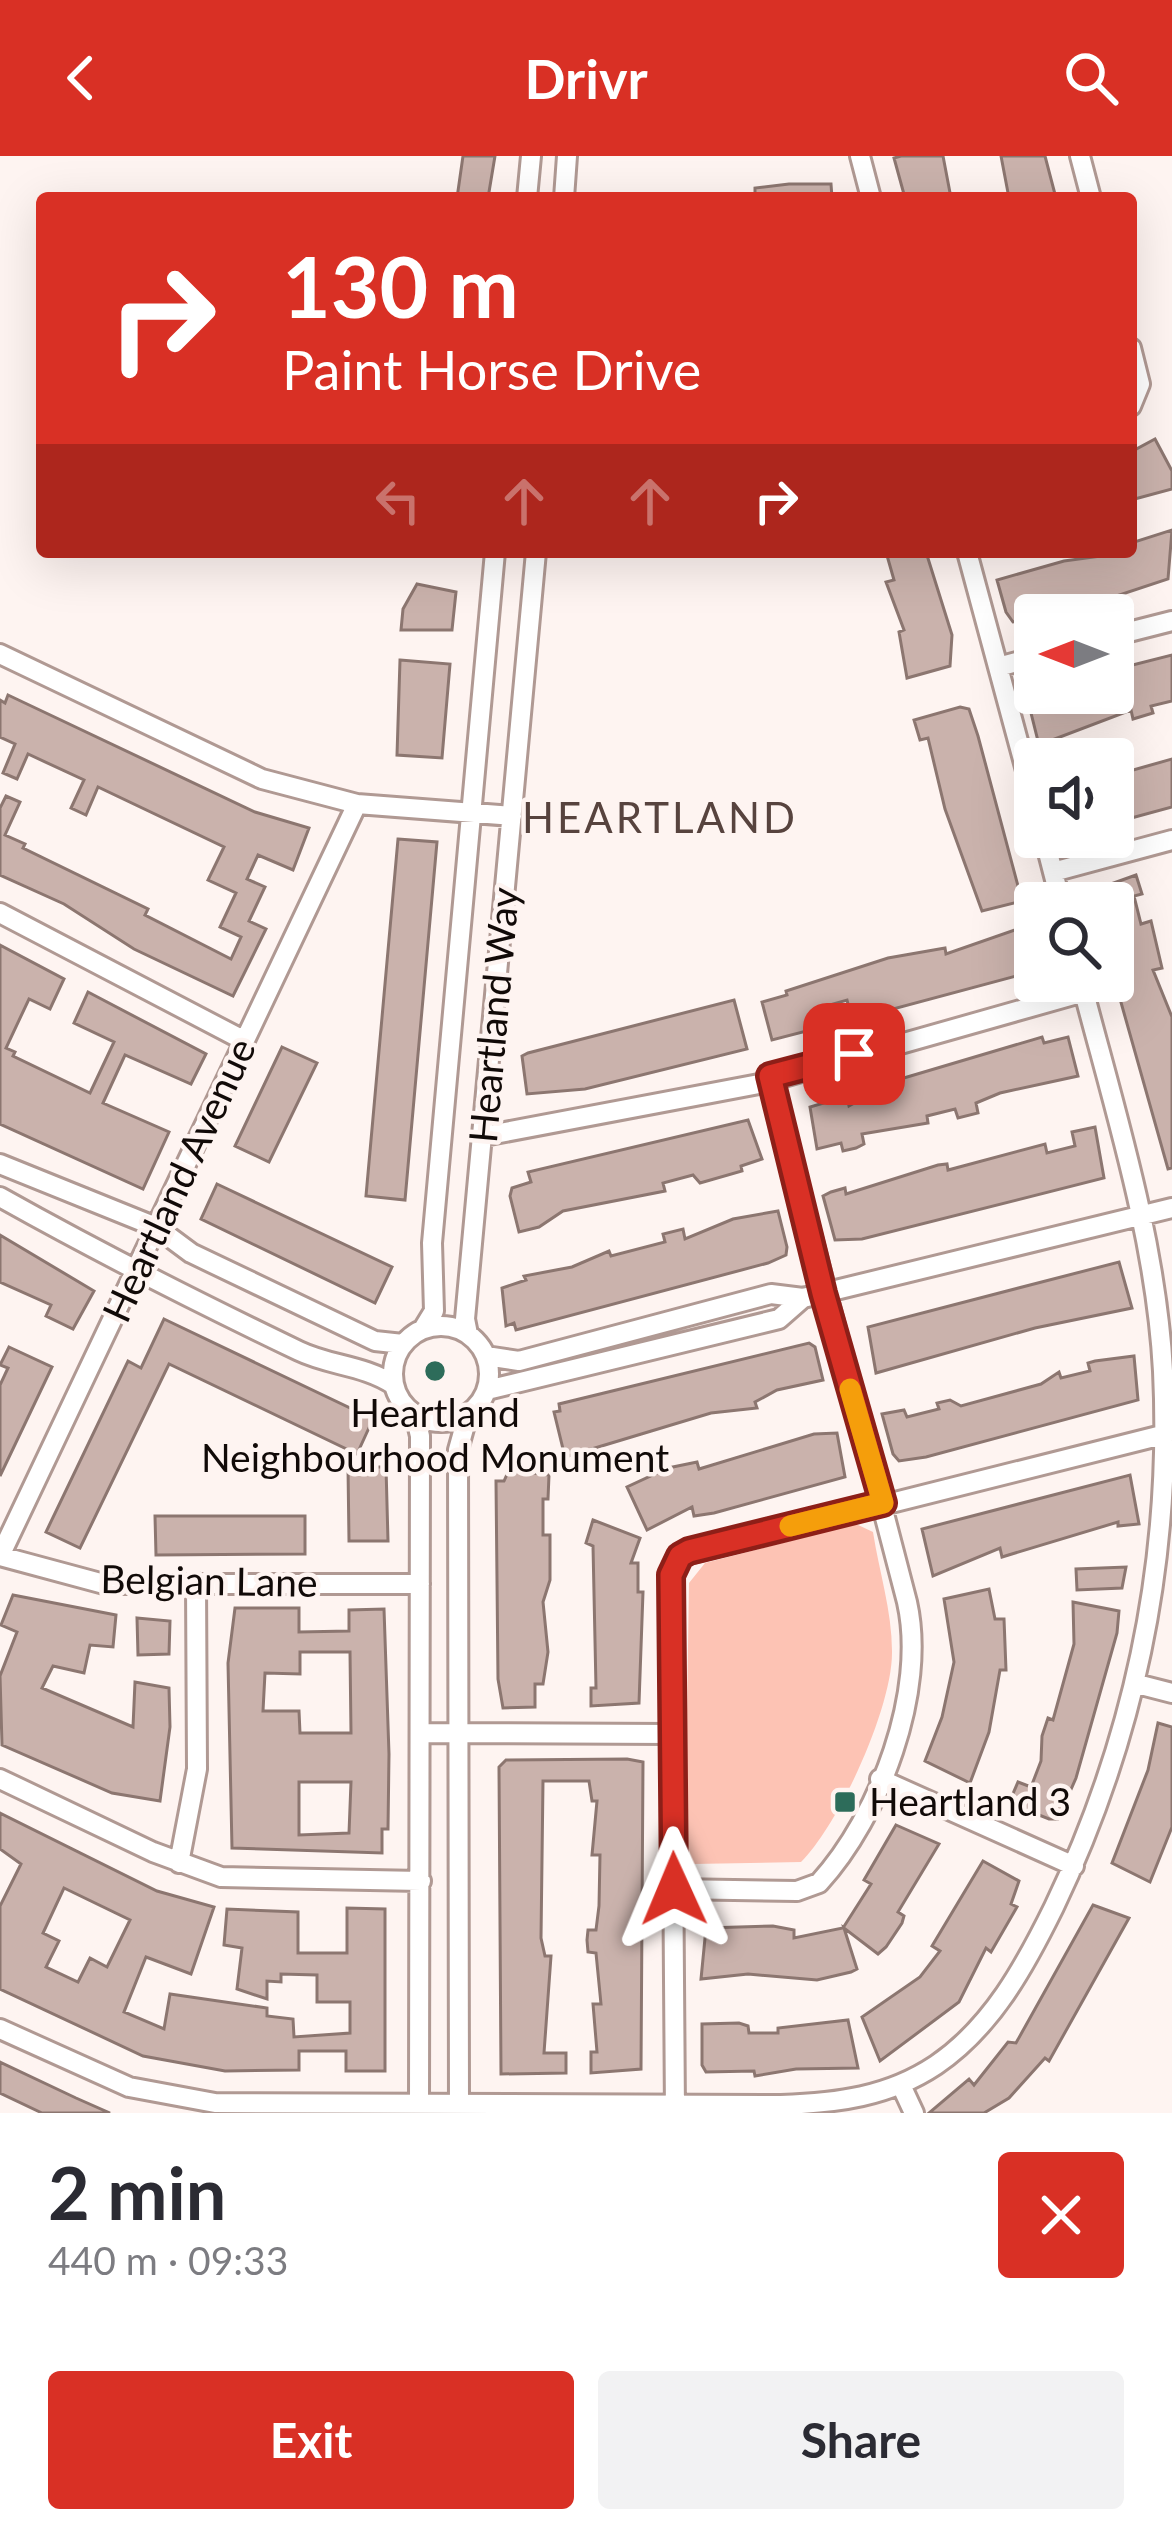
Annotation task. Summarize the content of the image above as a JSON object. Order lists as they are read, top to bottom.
{
  "streets": {
    "street": ["Heartland Way", "Heartland Avenue", "Belgian Lane"]
  },
  "crossings": [
    ["Heartland Avenue", "Belgian Lane"]
  ],
  "districts": ["HEARTLAND"],
  "places": {
    "other": ["Heartland Neighbourhood Monument"],
    "transit": ["Heartland 3"]
  },
  "north": "left",
  "page": {
    "header": "Drivr",
    "turn": ["130 m", "Paint Horse Drive"],
    "heading": ["2 min", "440 m · 09:33"],
    "buttons": ["Exit", "Share"]
  }
}
